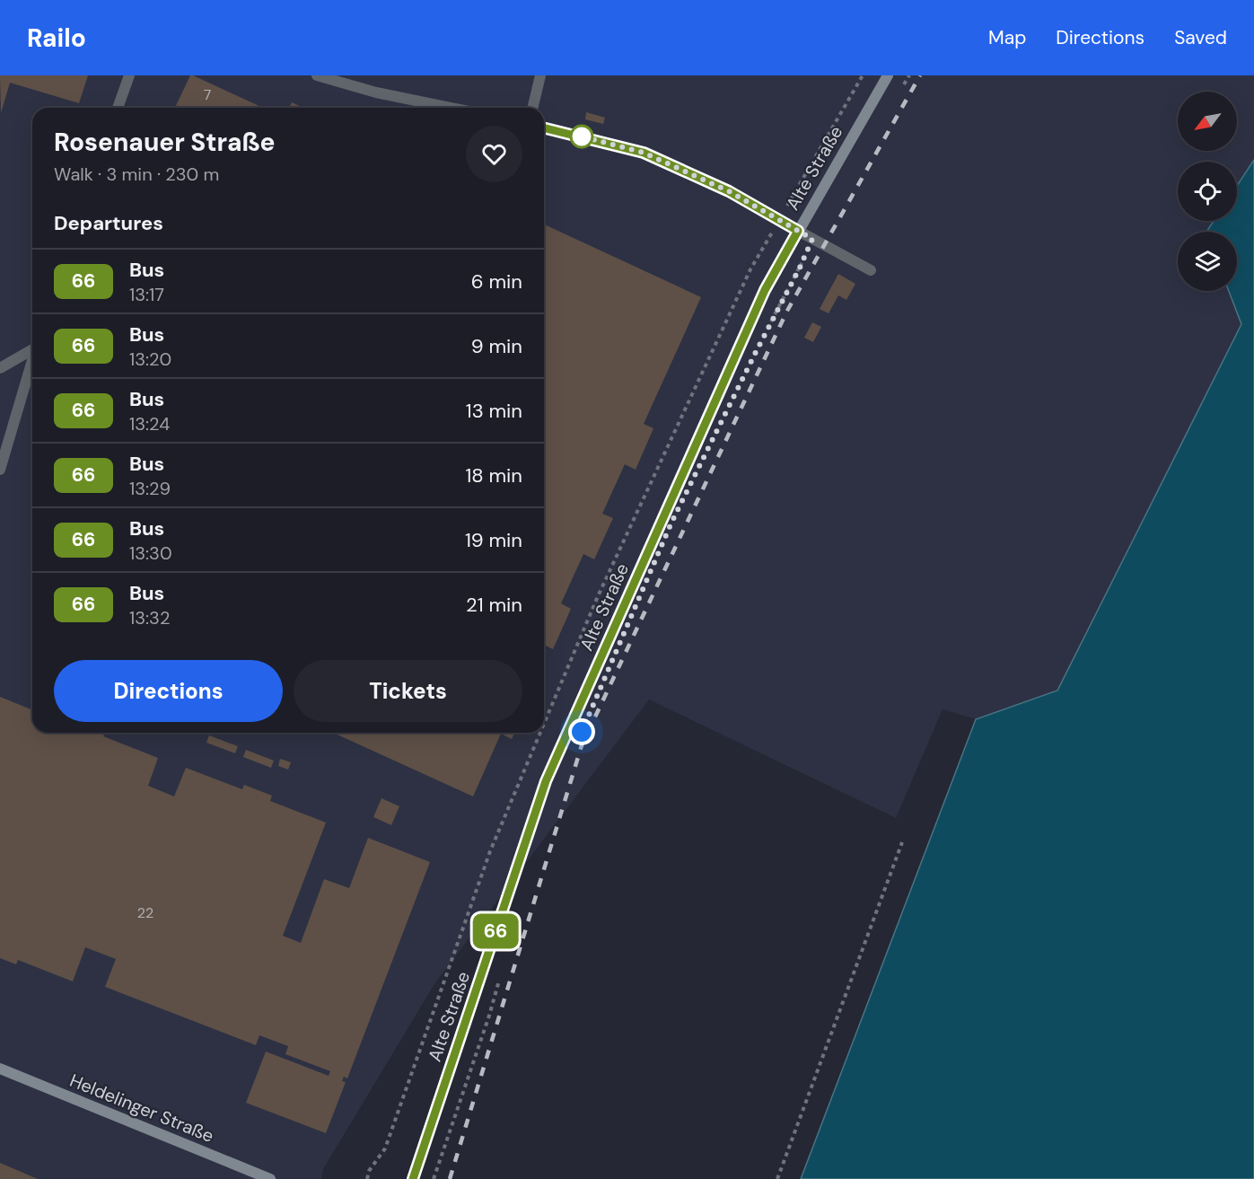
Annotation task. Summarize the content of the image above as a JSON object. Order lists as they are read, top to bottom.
{
  "streets": {
    "street": ["Alte Straße", "Heldelinger Straße"]
  },
  "lines": ["bus line 66"],
  "house_numbers": ["7", "22"],
  "north": "bottom left",
  "page": {
    "header": "Railo",
    "nav": ["Map", "Directions", "Saved"],
    "on_map": "66",
    "heading": [
      ["Rosenauer Straße", "Walk · 3 min · 230 m"],
      "Departures"
    ],
    "list": [
      {
        "mark": "66",
        "name": "Bus",
        "note": "13:17",
        "value": "6 min"
      },
      {
        "mark": "66",
        "name": "Bus",
        "note": "13:20",
        "value": "9 min"
      },
      {
        "mark": "66",
        "name": "Bus",
        "note": "13:24",
        "value": "13 min"
      },
      {
        "mark": "66",
        "name": "Bus",
        "note": "13:29",
        "value": "18 min"
      },
      {
        "mark": "66",
        "name": "Bus",
        "note": "13:30",
        "value": "19 min"
      },
      {
        "mark": "66",
        "name": "Bus",
        "note": "13:32",
        "value": "21 min"
      }
    ],
    "buttons": ["Directions", "Tickets"]
  }
}
